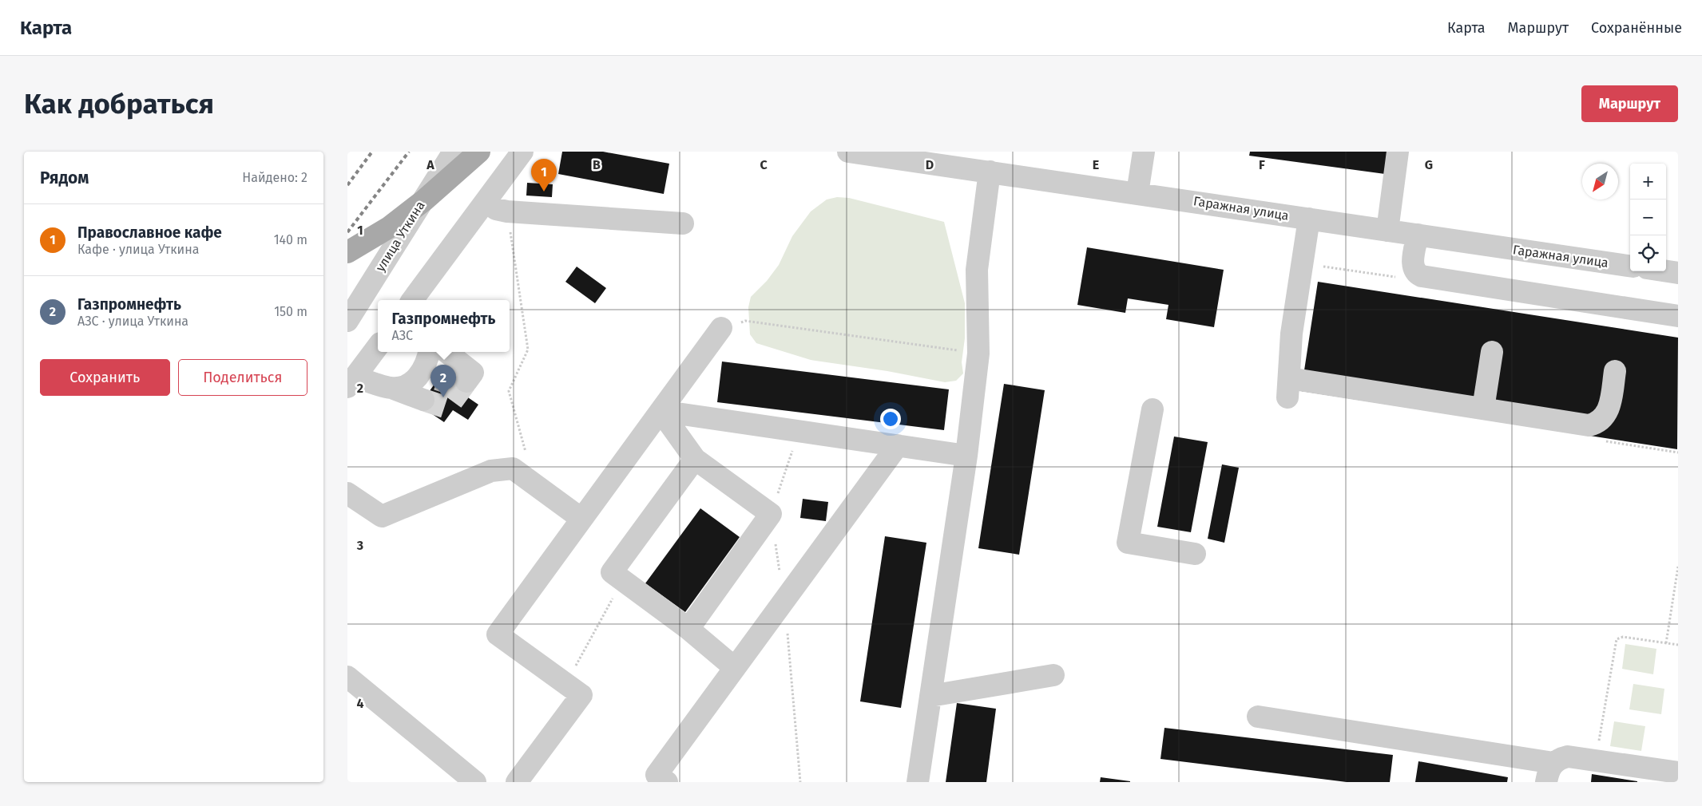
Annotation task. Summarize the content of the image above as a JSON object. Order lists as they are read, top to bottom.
{
  "streets": {
    "street": ["Гаражная улица", "улица Уткина"]
  },
  "north": "bottom left",
  "page": {
    "header": "Карта",
    "nav": ["Карта", "Маршрут", "Сохранённые"],
    "buttons": [
      "Маршрут",
      ["Сохранить", "Поделиться"]
    ],
    "title": "Как добраться",
    "heading": ["Рядом", "Найдено: 2"],
    "pins": ["1", "2"],
    "map_buttons": ["+", "−"],
    "list": [
      {
        "mark": "1",
        "name": "Православное кафе",
        "note": "Кафе · улица Уткина",
        "value": "140 m"
      },
      {
        "mark": "2",
        "name": "Газпромнефть",
        "note": "АЗС · улица Уткина",
        "value": "150 m"
      }
    ],
    "popup": ["Газпромнефть", "АЗС"]
  },
  "grid": {
    "columns": [
      "A",
      "B",
      "C",
      "D",
      "E",
      "F",
      "G"
    ],
    "rows": [
      "1",
      "2",
      "3",
      "4"
    ]
  }
}
